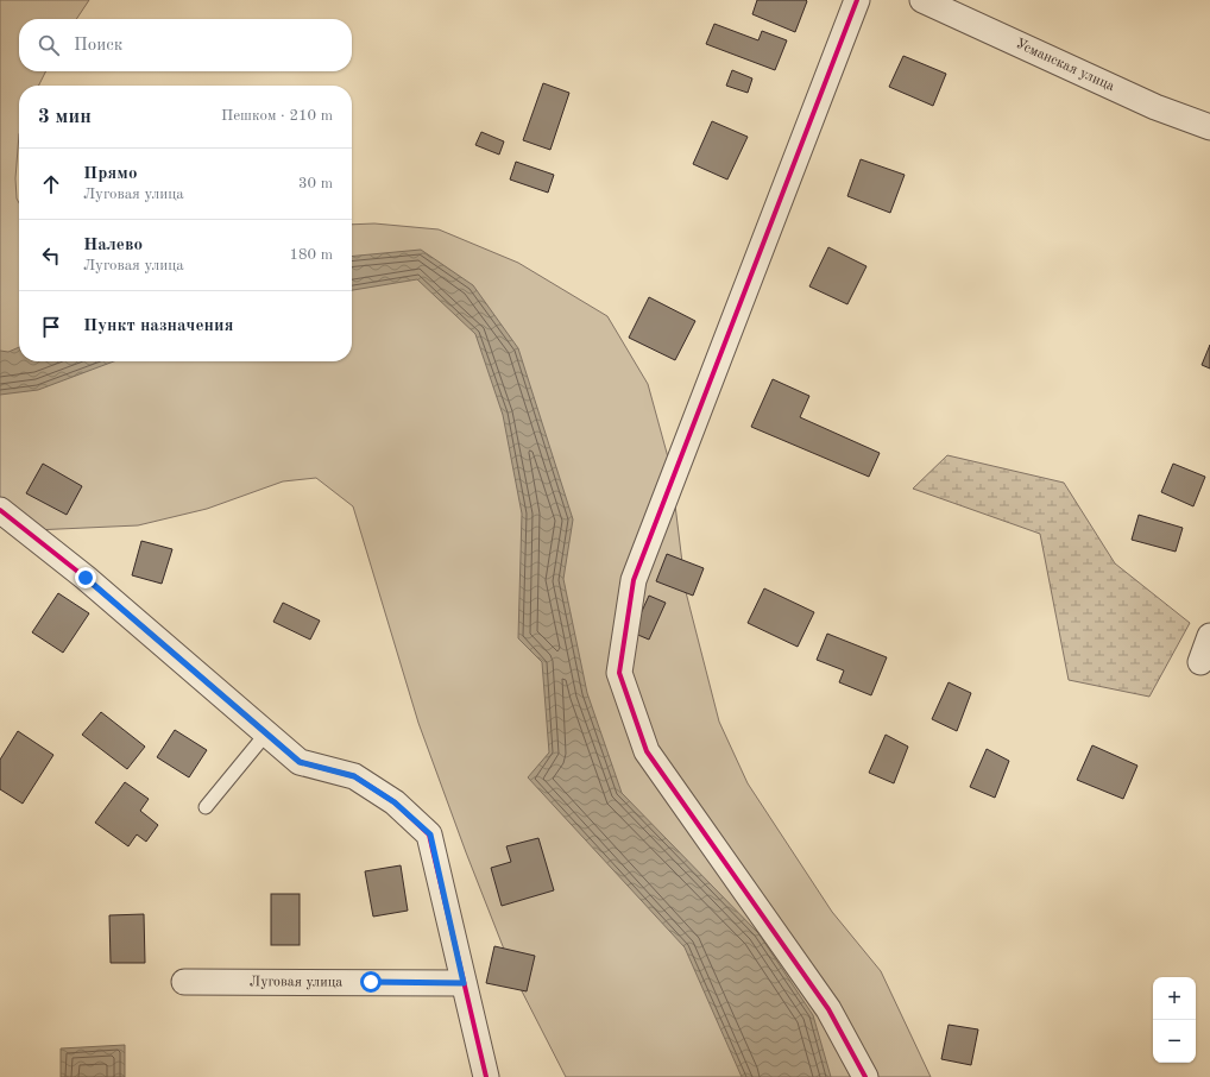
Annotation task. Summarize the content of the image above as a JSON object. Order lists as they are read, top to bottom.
{
  "streets": {
    "street": ["Усманская улица", "Луговая улица"]
  },
  "page": {
    "search": "Поиск",
    "heading": ["3 мин", "Пешком · 210 m"],
    "list": [
      ["Прямо", "Луговая улица", "30 m"],
      ["Налево", "Луговая улица", "180 m"],
      "Пункт назначения"
    ],
    "map_buttons": ["+", "−"]
  }
}
